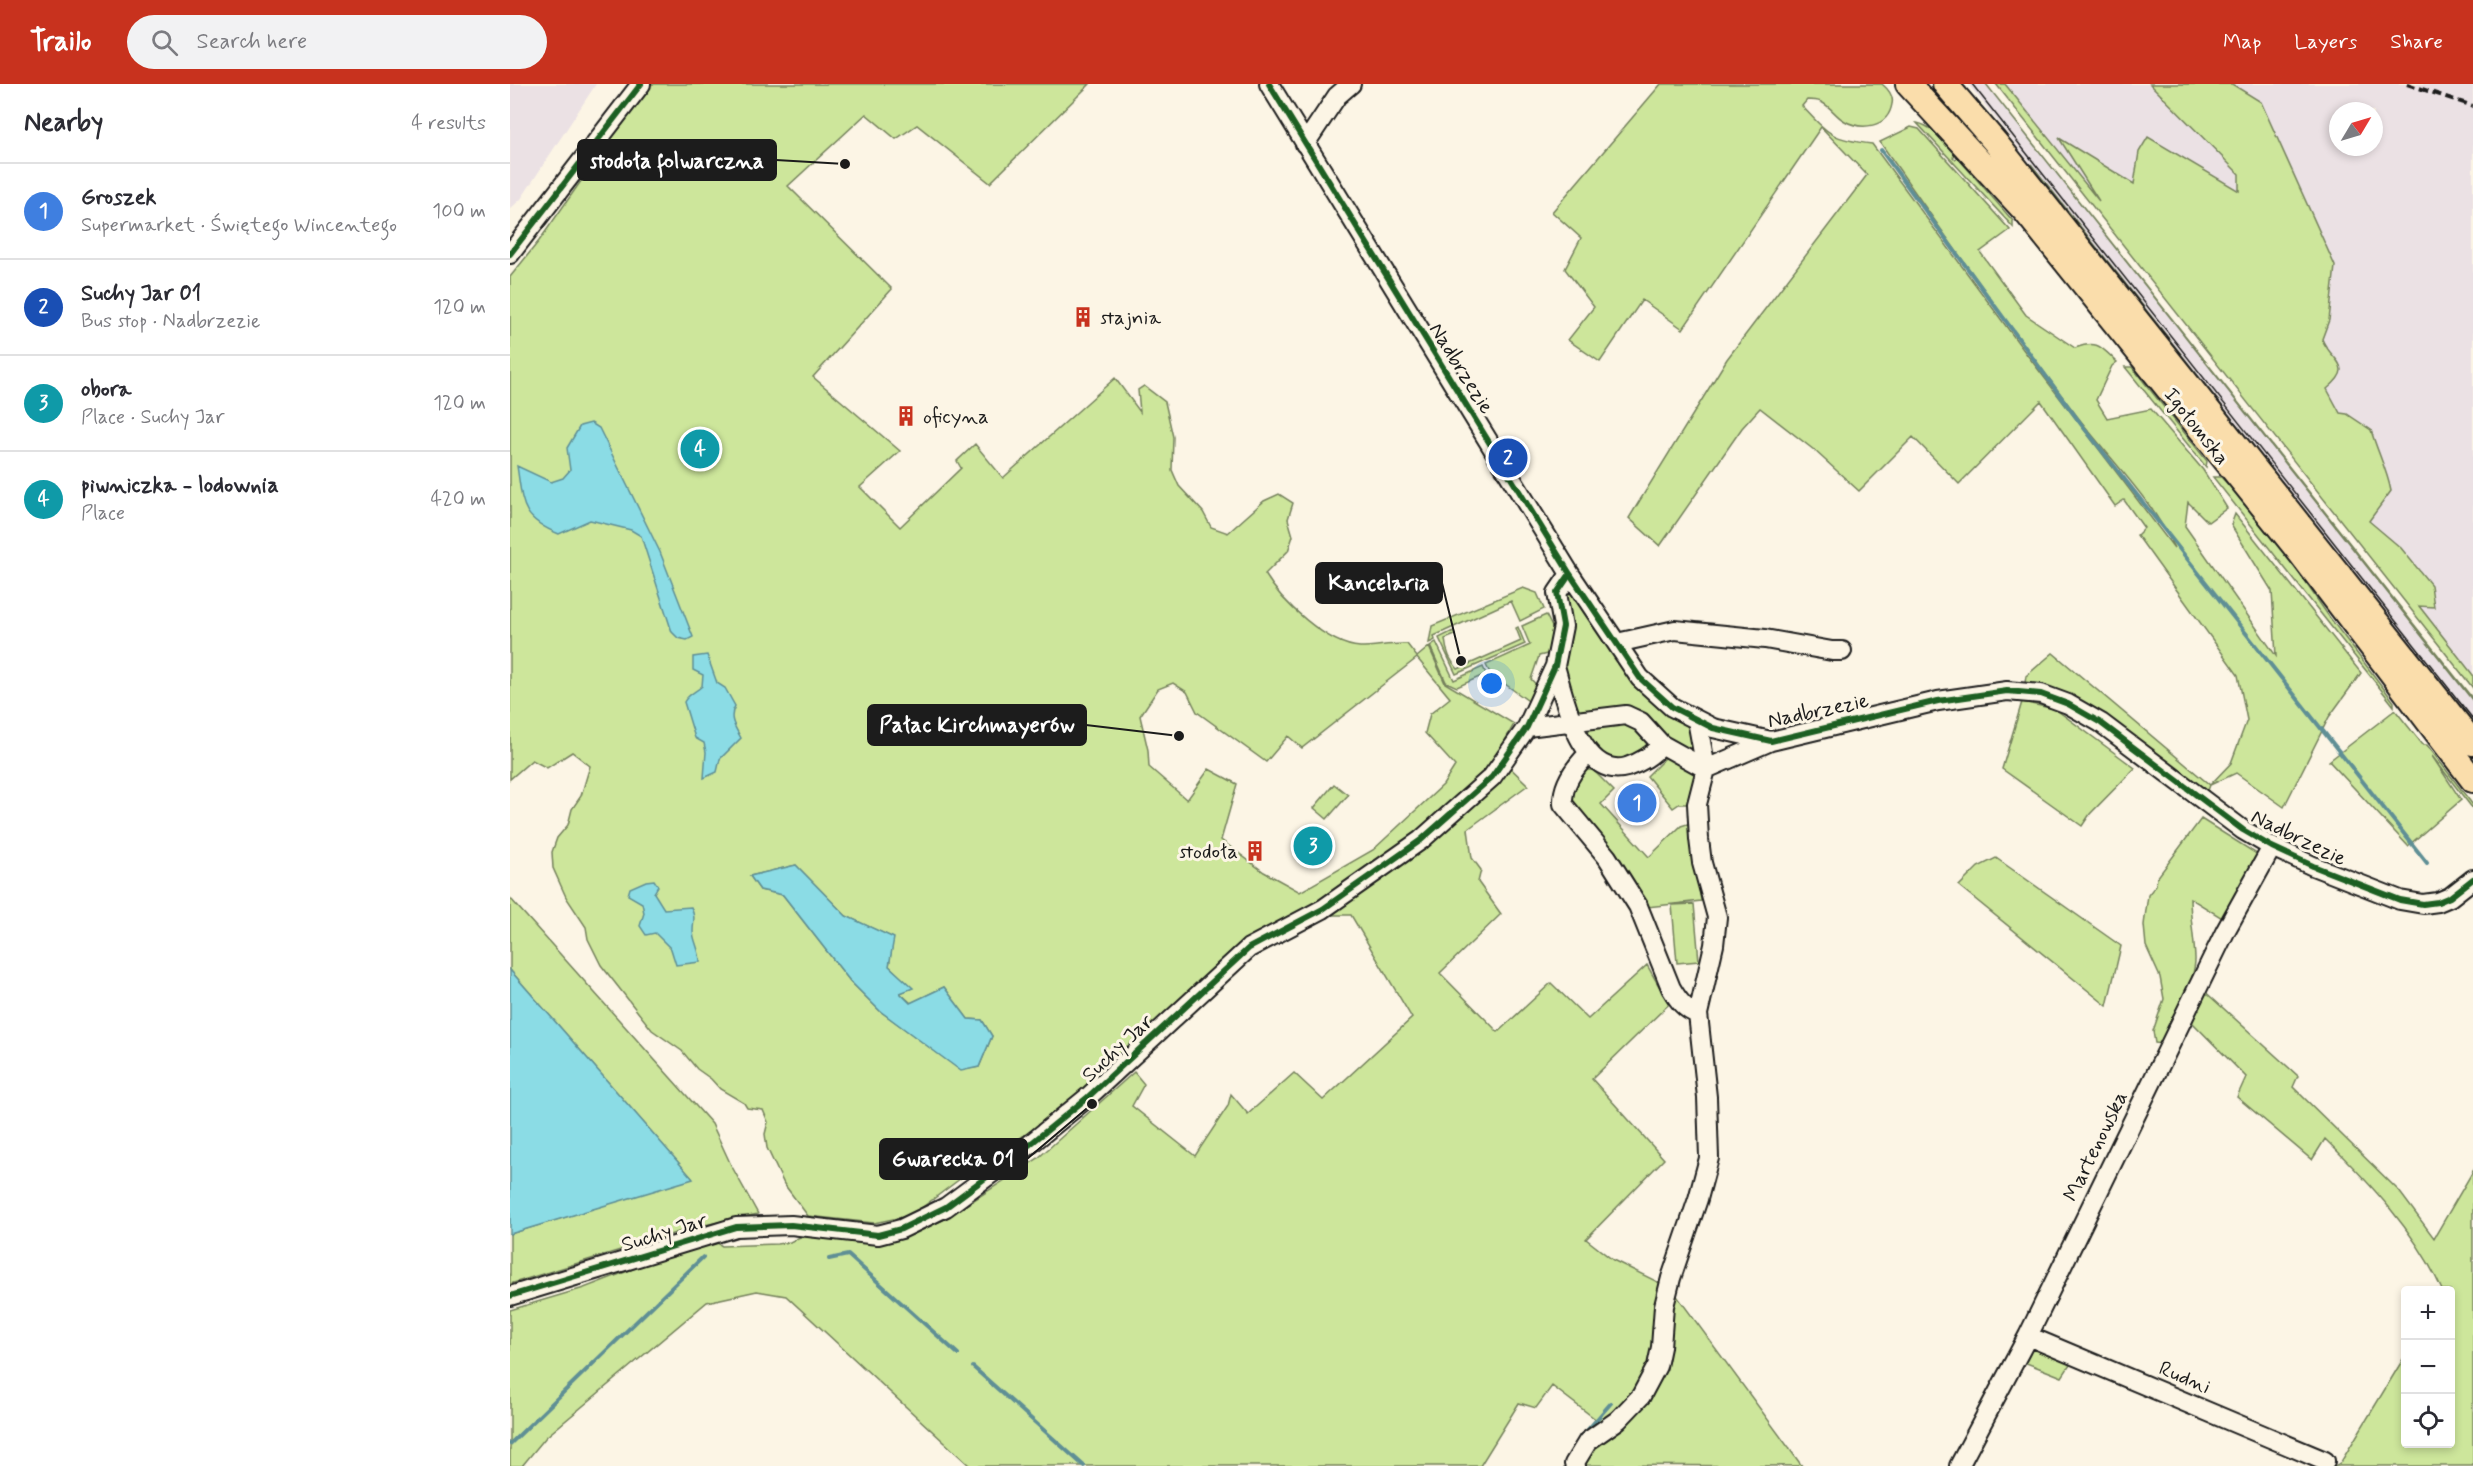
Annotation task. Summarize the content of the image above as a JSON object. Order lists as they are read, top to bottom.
{
  "streets": {
    "main road": ["Igołomska"],
    "street": [
      "Nadbrzezie",
      "Suchy Jar",
      "Martenowska",
      "Rudni"
    ]
  },
  "crossings": [
    ["Nadbrzezie", "Suchy Jar"],
    ["Nadbrzezie", "Martenowska"],
    ["Martenowska", "Rudni"]
  ],
  "places": {
    "other": [
      "stodoła folwarczna",
      "Kancelaria",
      "Pałac Kirchmayerów",
      "Gwarecka 01"
    ],
    "building": ["stajnia", "oficyna", "stodoła"]
  },
  "north": "top right",
  "page": {
    "header": "Trailo",
    "search": "Search here",
    "nav": ["Map", "Layers", "Share"],
    "heading": ["Nearby", "4 results"],
    "list": [
      {
        "mark": "1",
        "name": "Groszek",
        "note": "Supermarket · Świętego Wincentego",
        "value": "100 m"
      },
      {
        "mark": "2",
        "name": "Suchy Jar 01",
        "note": "Bus stop · Nadbrzezie",
        "value": "120 m"
      },
      {
        "mark": "3",
        "name": "obora",
        "note": "Place · Suchy Jar",
        "value": "120 m"
      },
      {
        "mark": "4",
        "name": "piwniczka - lodownia",
        "note": "Place",
        "value": "420 m"
      }
    ],
    "pins": [
      "4",
      "2",
      "1",
      "3"
    ],
    "map_buttons": ["+", "−"]
  }
}
